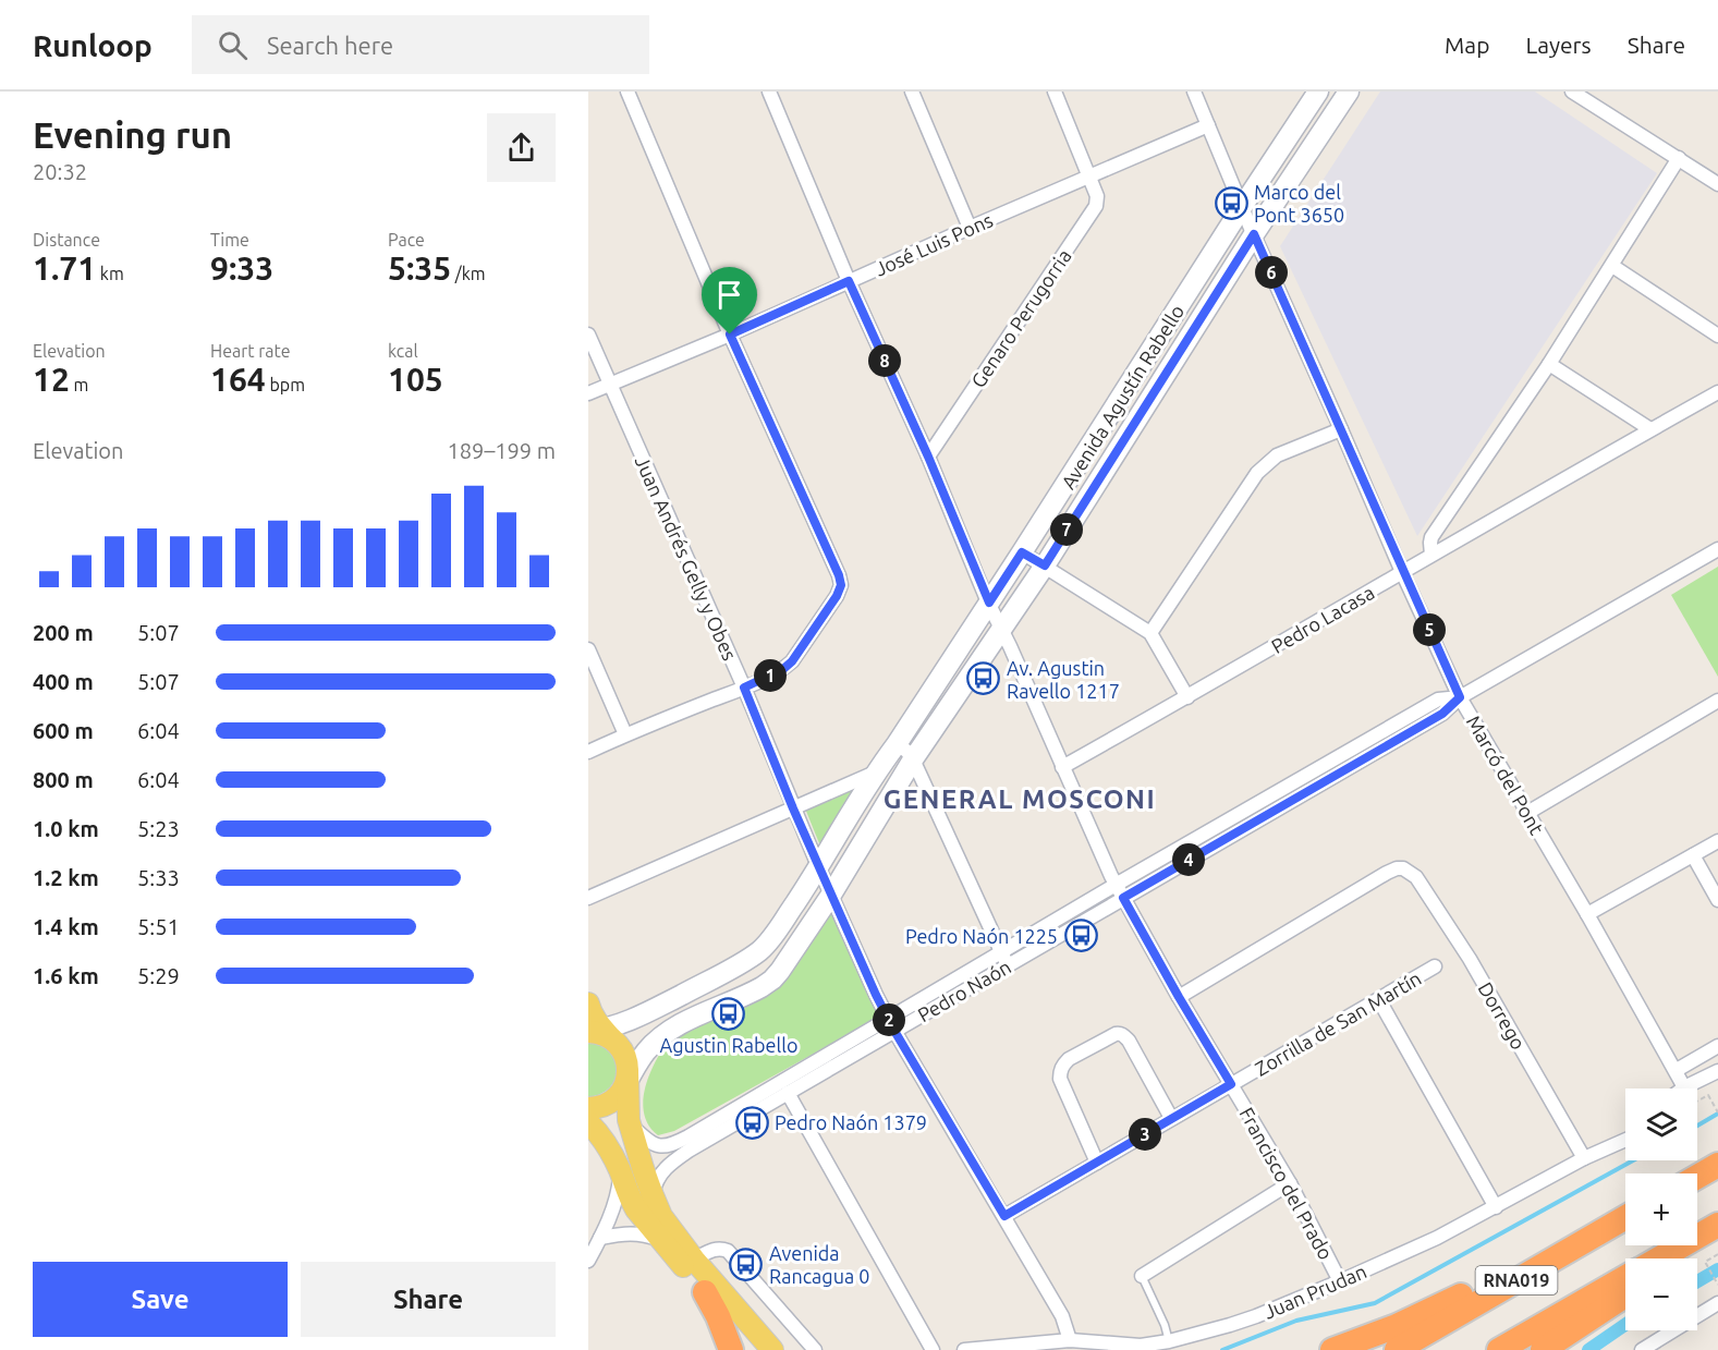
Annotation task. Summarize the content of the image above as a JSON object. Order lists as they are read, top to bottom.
{
  "streets": {
    "highway": ["RNA019"],
    "main road": ["Avenida Agustín Rabello"],
    "street": [
      "José Luis Pons",
      "Genaro Perugorria",
      "Juan Andrés Gelly y Obes",
      "Pedro Lacasa",
      "Marcó del Pont",
      "Pedro Naón",
      "Dorrego",
      "Zorrilla de San Martín",
      "Francisco del Prado",
      "Juan Prudan"
    ]
  },
  "crossings": [
    ["José Luis Pons", "Genaro Perugorria"],
    ["José Luis Pons", "Juan Andrés Gelly y Obes"],
    ["José Luis Pons", "Marcó del Pont"],
    ["José Luis Pons", "Francisco del Prado"],
    ["Genaro Perugorria", "Francisco del Prado"],
    ["Avenida Agustín Rabello", "Juan Andrés Gelly y Obes"],
    ["Avenida Agustín Rabello", "Marcó del Pont"],
    ["Avenida Agustín Rabello", "Francisco del Prado"],
    ["Juan Andrés Gelly y Obes", "Pedro Naón"],
    ["Juan Andrés Gelly y Obes", "Zorrilla de San Martín"],
    ["Juan Andrés Gelly y Obes", "Juan Prudan"],
    ["Pedro Lacasa", "Marcó del Pont"],
    ["Pedro Lacasa", "Francisco del Prado"],
    ["Marcó del Pont", "Pedro Naón"],
    ["Pedro Naón", "Francisco del Prado"],
    ["Dorrego", "Francisco del Prado"],
    ["Dorrego", "Juan Prudan"],
    ["Zorrilla de San Martín", "Francisco del Prado"],
    ["Francisco del Prado", "Juan Prudan"]
  ],
  "districts": ["GENERAL MOSCONI"],
  "places": {
    "bus stop": [
      "Marco del Pont 3650",
      "Av. Agustin Ravello 1217",
      "Pedro Naón 1225",
      "Agustin Rabello",
      "Pedro Naón 1379",
      "Avenida Rancagua 0"
    ]
  },
  "page": {
    "header": "Runloop",
    "search": "Search here",
    "nav": ["Map", "Layers", "Share"],
    "heading": ["Evening run", "20:32"],
    "stats": [
      ["Distance", "1.71 km"],
      ["Time", "9:33"],
      ["Pace", "5:35 /km"],
      ["Elevation", "12 m"],
      ["Heart rate", "164 bpm"],
      ["kcal", "105"]
    ],
    "pins": [
      "6",
      "8",
      "7",
      "5",
      "1",
      "4",
      "2",
      "3"
    ],
    "chart": ["Elevation", "189–199 m"],
    "list": [
      {
        "name": "200 m",
        "note": "5:07"
      },
      {
        "name": "400 m",
        "note": "5:07"
      },
      {
        "name": "600 m",
        "note": "6:04"
      },
      {
        "name": "800 m",
        "note": "6:04"
      },
      {
        "name": "1.0 km",
        "note": "5:23"
      },
      {
        "name": "1.2 km",
        "note": "5:33"
      },
      {
        "name": "1.4 km",
        "note": "5:51"
      },
      {
        "name": "1.6 km",
        "note": "5:29"
      }
    ],
    "map_buttons": ["+", "−"],
    "buttons": ["Save", "Share"]
  }
}
